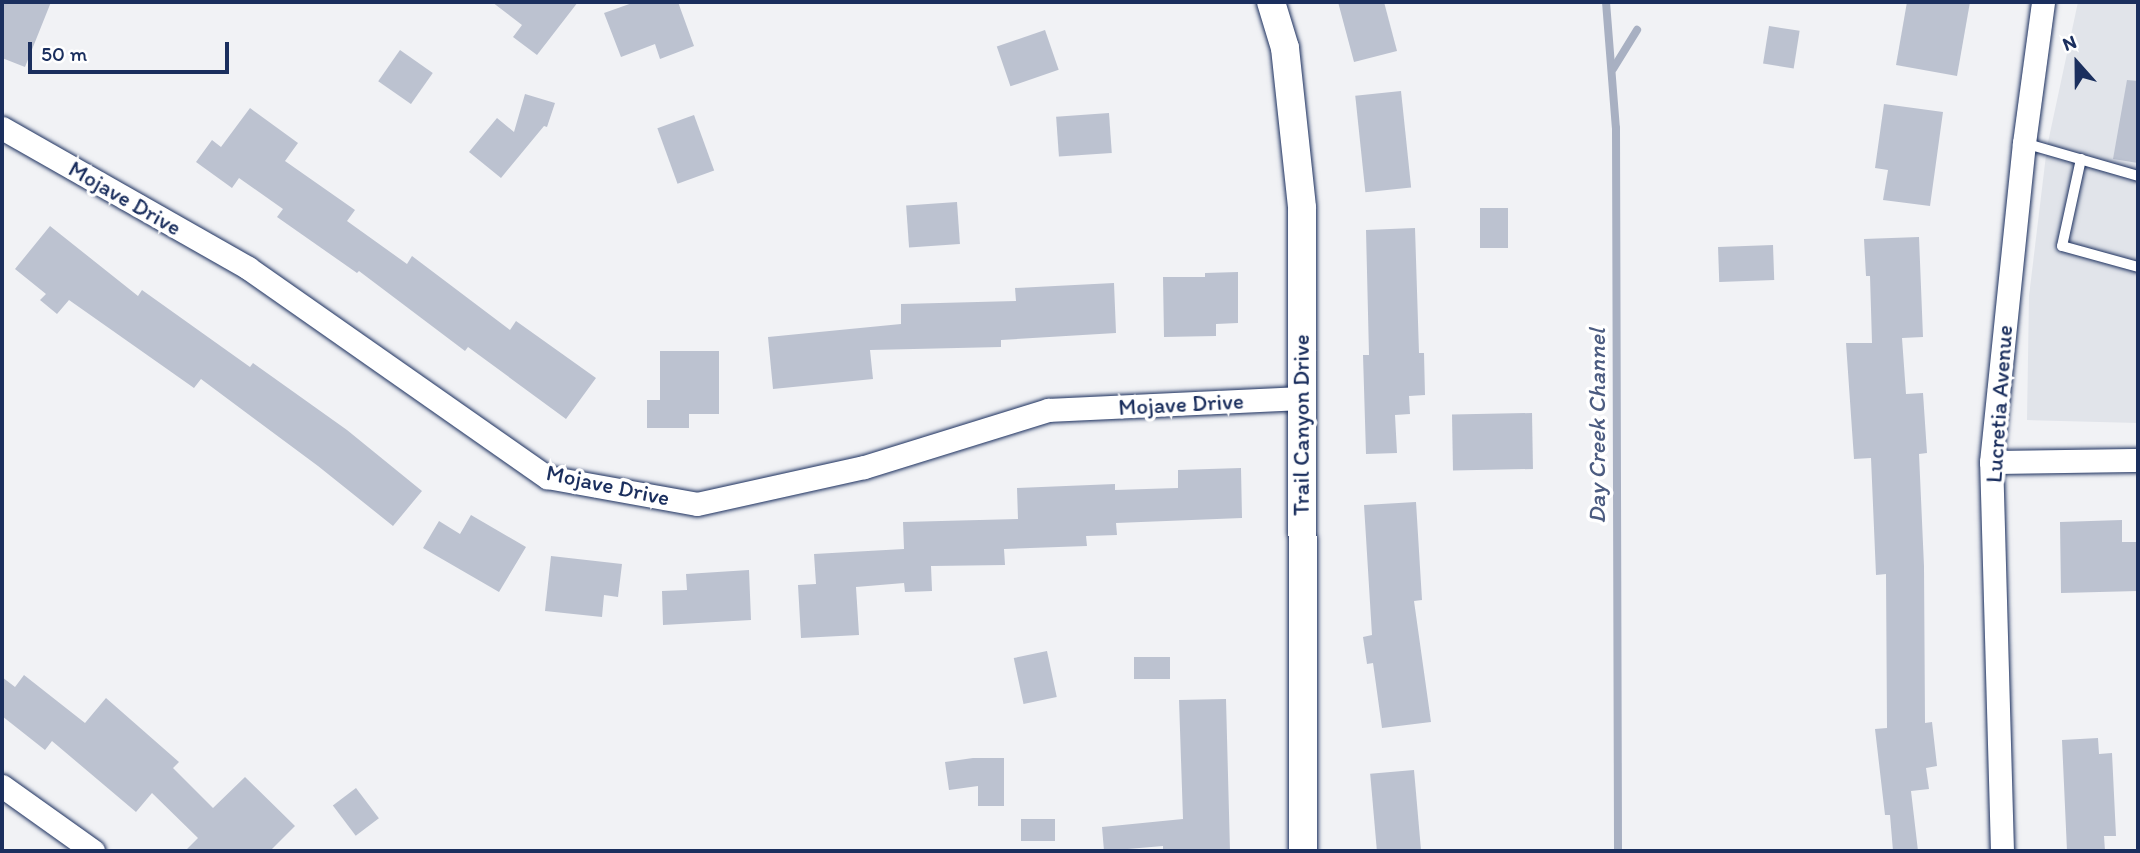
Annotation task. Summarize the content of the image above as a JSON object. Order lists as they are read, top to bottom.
{
  "streets": {
    "street": ["Mojave Drive", "Lucretia Avenue", "Trail Canyon Drive"]
  },
  "crossings": [
    ["Mojave Drive", "Trail Canyon Drive"]
  ],
  "water": ["Day Creek Channel"],
  "scale_bar": "50 m",
  "north": "top"
}
